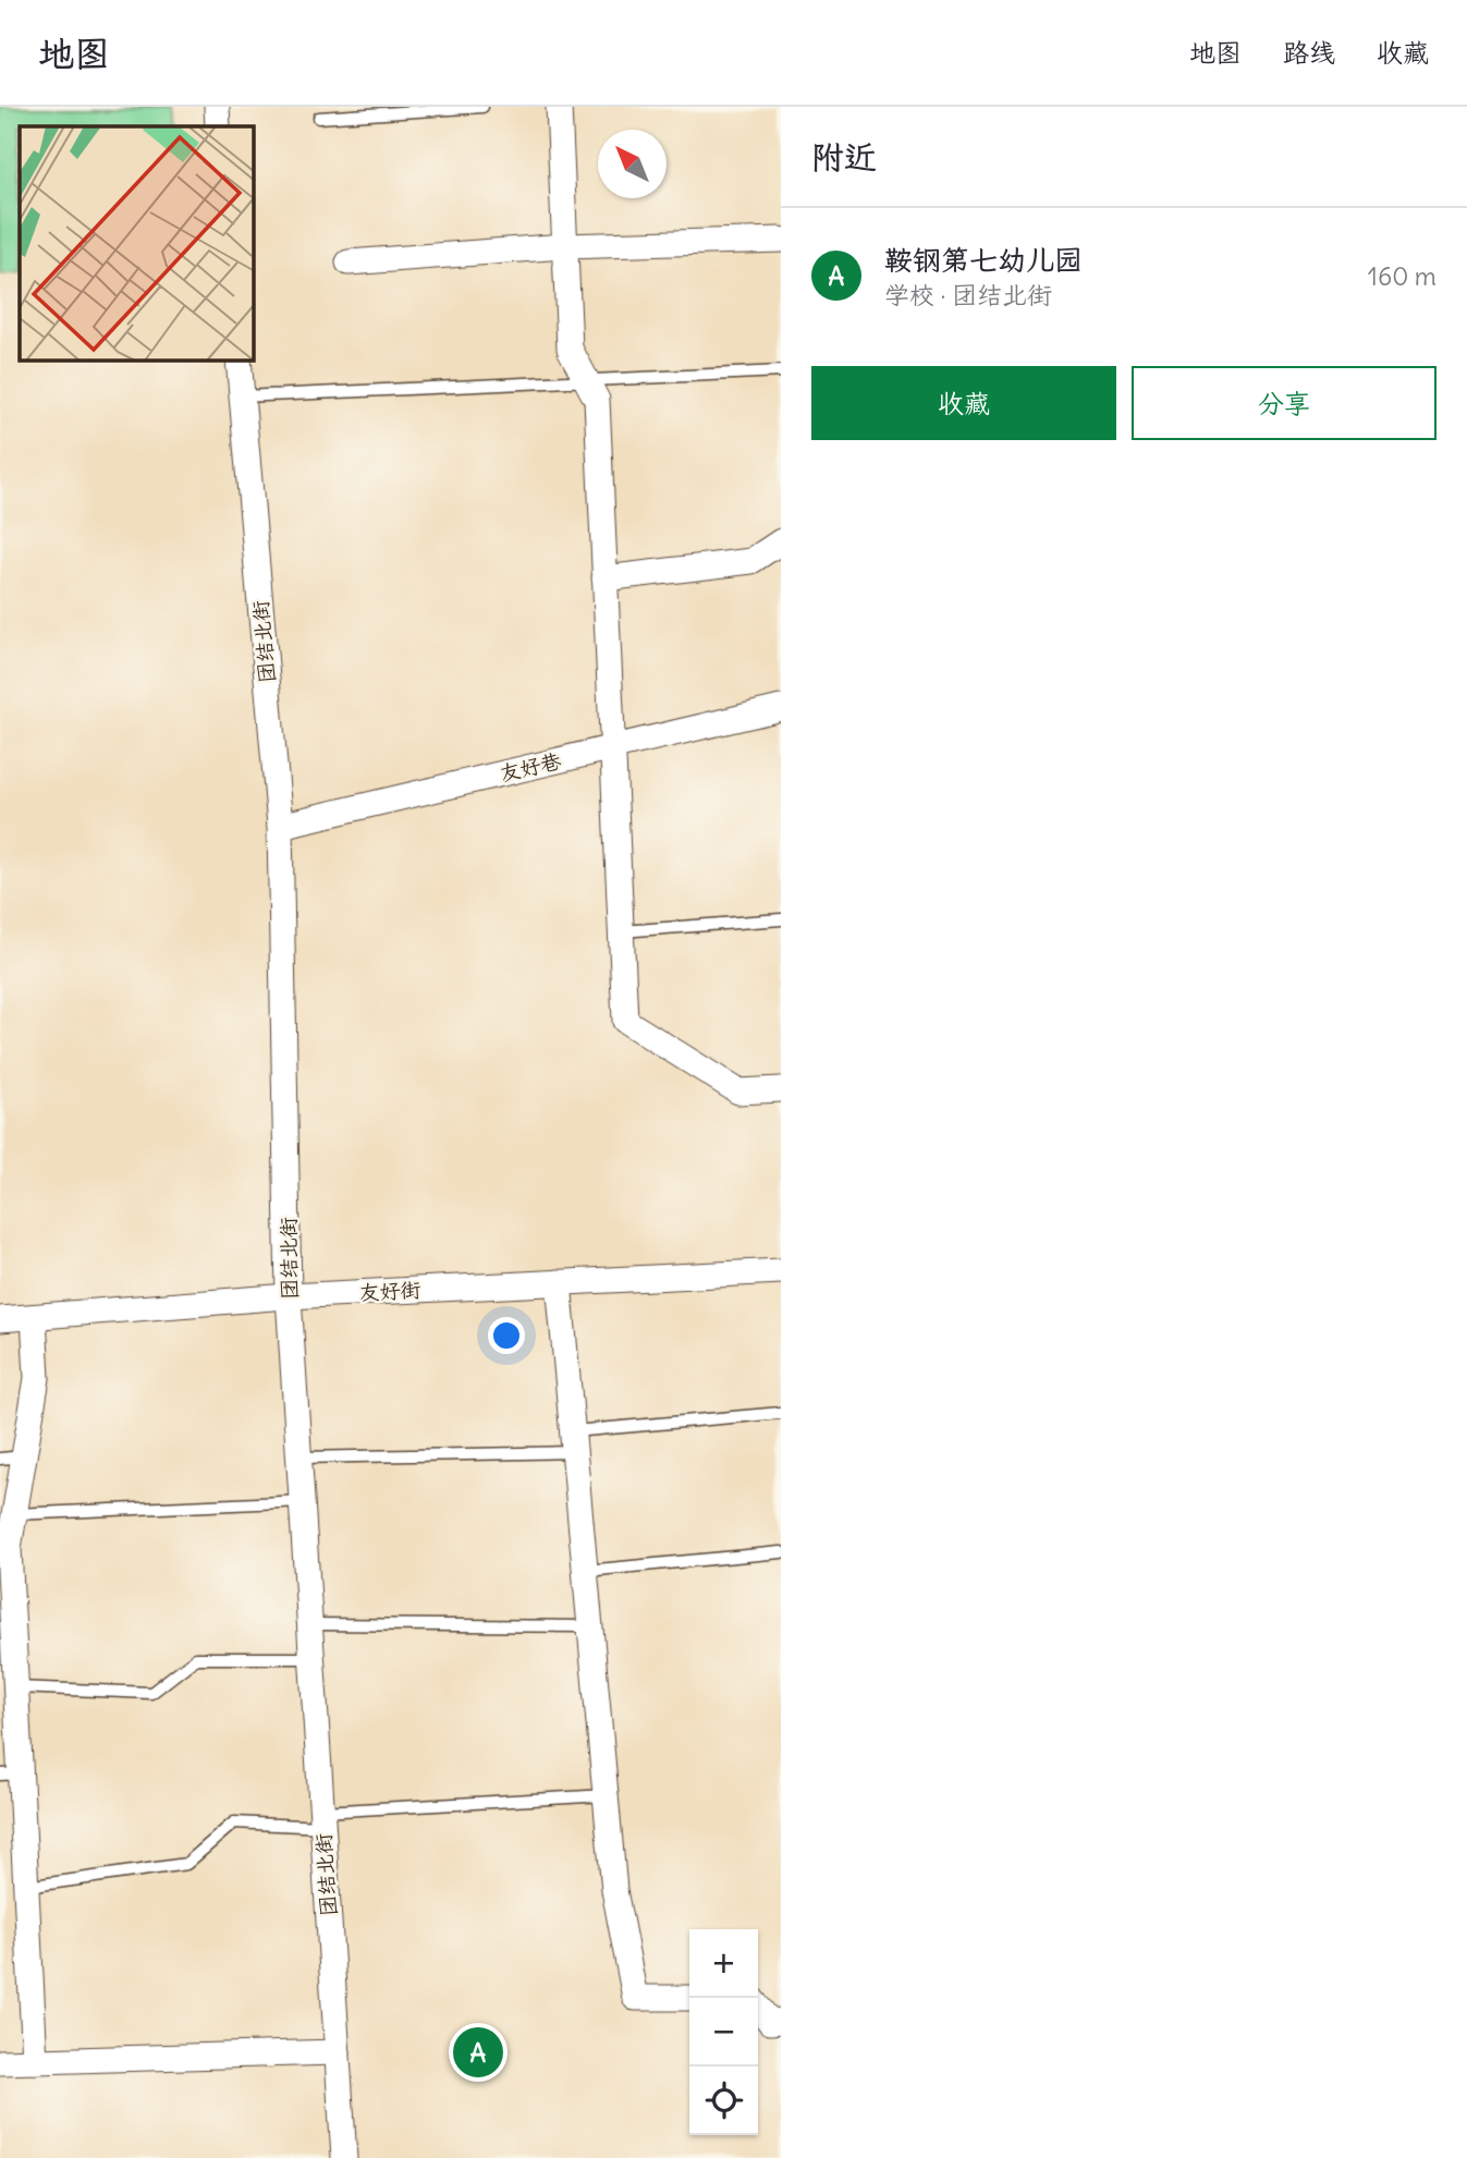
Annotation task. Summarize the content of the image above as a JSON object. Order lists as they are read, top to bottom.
{
  "streets": {
    "street": ["团结北街", "友好巷", "友好街"]
  },
  "crossings": [
    ["团结北街", "友好巷"],
    ["团结北街", "友好街"]
  ],
  "north": "top left",
  "page": {
    "header": "地图",
    "nav": ["地图", "路线", "收藏"],
    "heading": "附近",
    "list": [
      {
        "mark": "A",
        "name": "鞍钢第七幼儿园",
        "note": "学校 · 团结北街",
        "value": "160 m"
      }
    ],
    "buttons": ["收藏", "分享"],
    "map_buttons": ["+", "−"],
    "pins": "A"
  }
}
